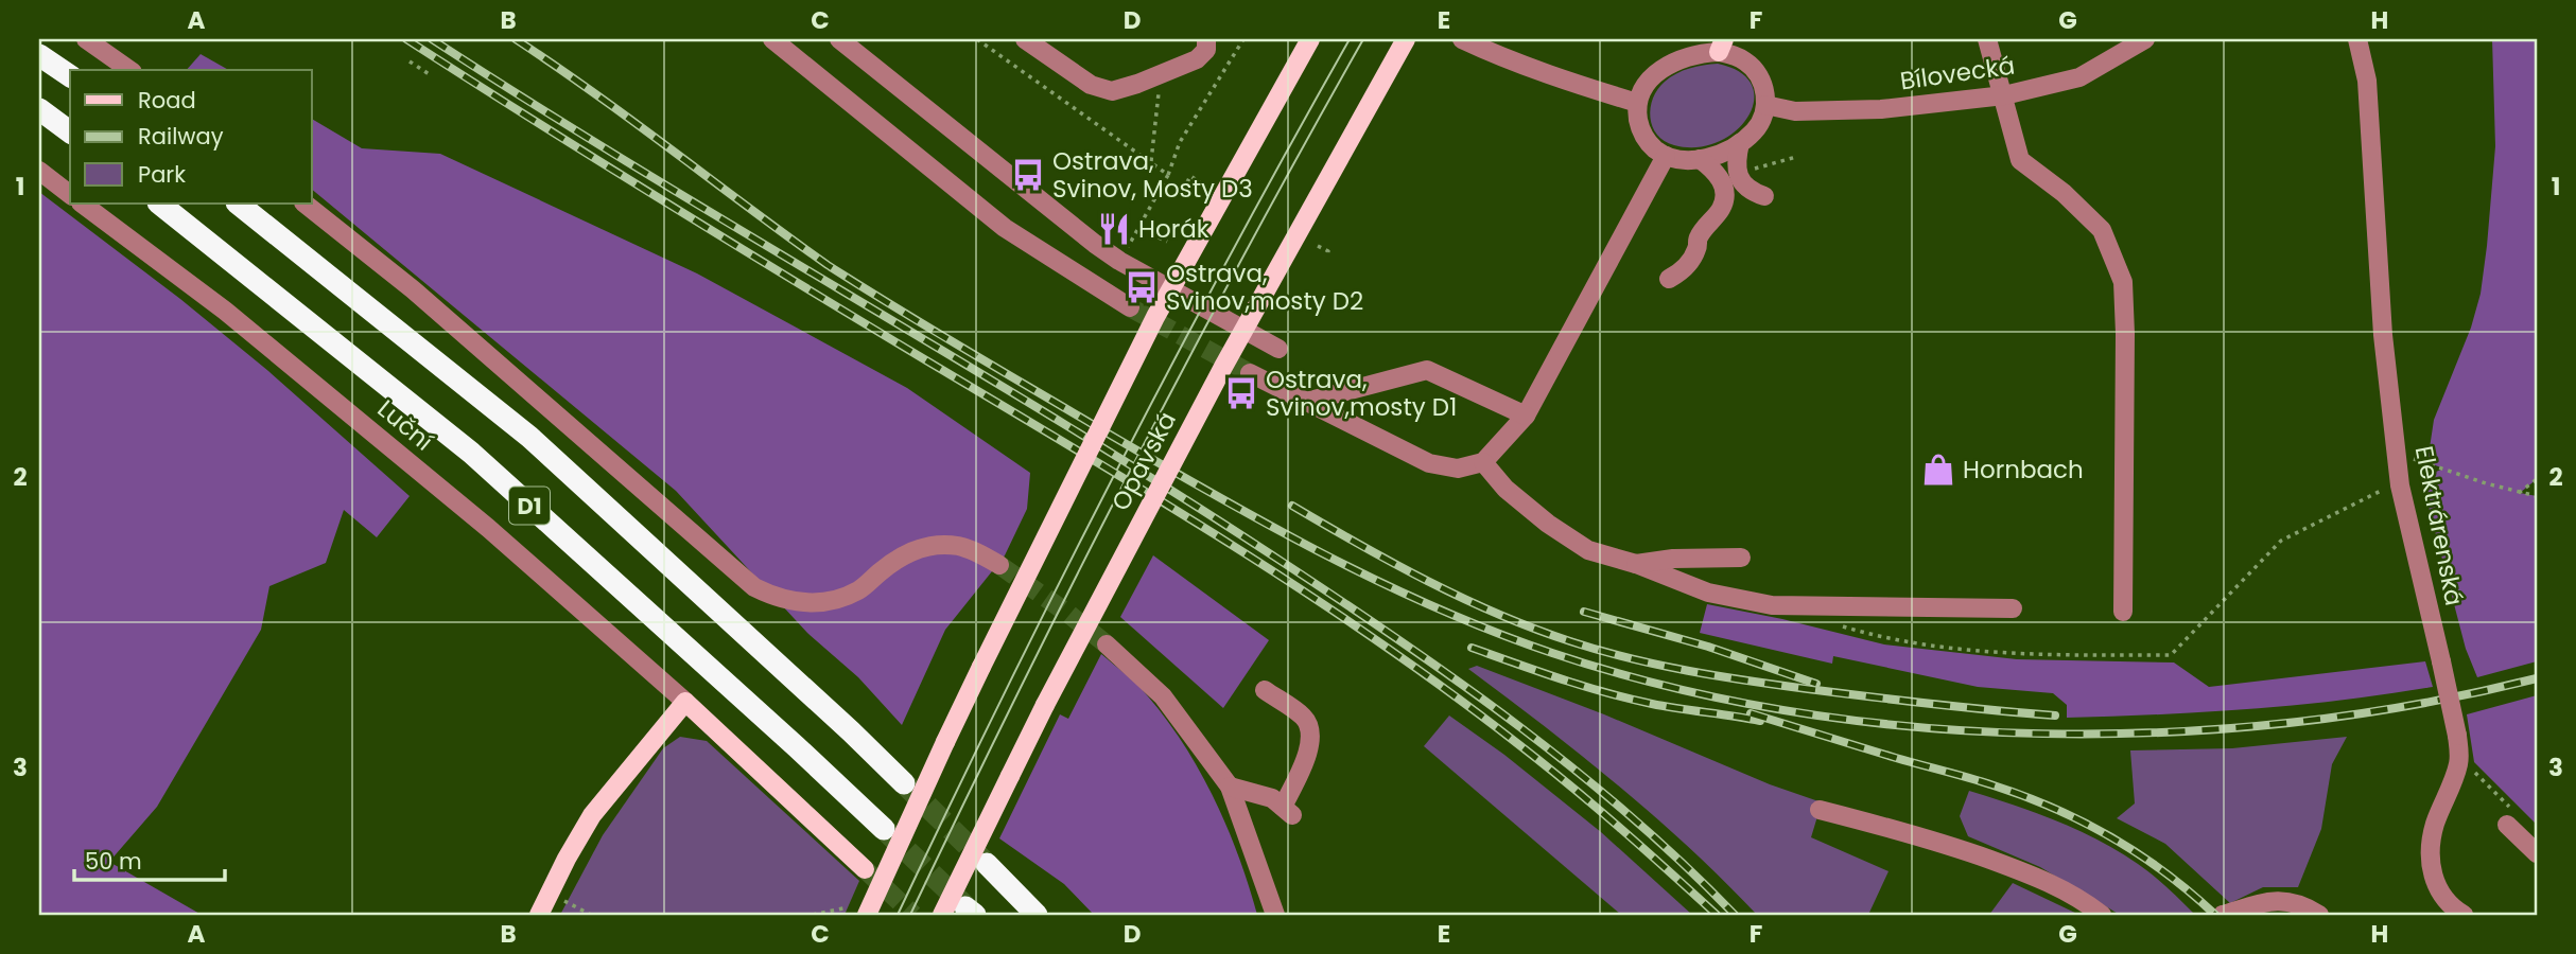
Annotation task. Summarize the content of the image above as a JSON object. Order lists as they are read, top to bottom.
{
  "streets": {
    "highway": ["D1"],
    "main road": ["Opavská"],
    "street": ["Bílovecká", "Luční", "Elektrárenská"]
  },
  "places": {
    "bus stop": ["Ostrava, Svinov, Mosty D3", "Ostrava, Svinov,mosty D2", "Ostrava, Svinov,mosty D1"],
    "restaurant": ["Horák"],
    "shop": ["Hornbach"]
  },
  "legend": ["Road", "Railway", "Park"],
  "scale_bar": "50 m",
  "grid": {
    "columns": [
      "A",
      "B",
      "C",
      "D",
      "E",
      "F",
      "G",
      "H"
    ],
    "rows": ["1", "2", "3"]
  }
}
